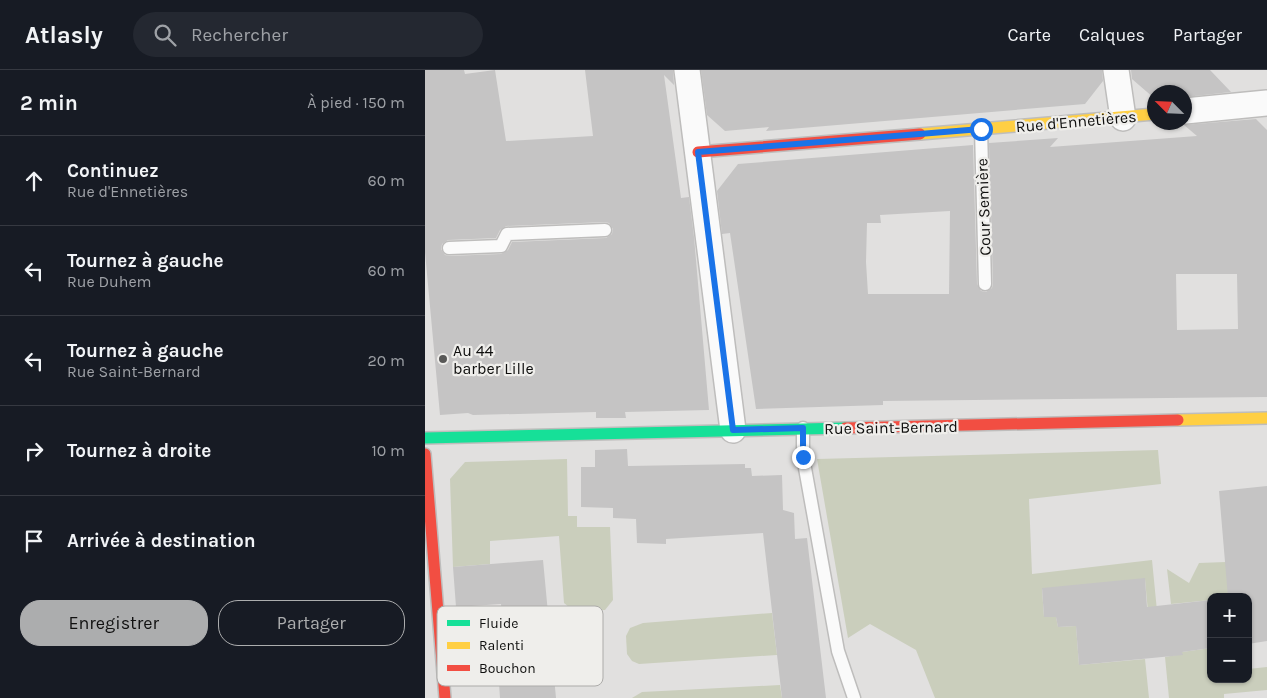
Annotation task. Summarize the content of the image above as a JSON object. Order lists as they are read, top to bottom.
{
  "streets": {
    "street": ["Rue d'Ennetières", "Rue Saint-Bernard"],
    "lane": ["Cour Semière"]
  },
  "crossings": [
    ["Rue d'Ennetières", "Cour Semière"]
  ],
  "places": ["Au 44 barber Lille"],
  "legend": ["Fluide", "Ralenti", "Bouchon"],
  "north": "top left",
  "page": {
    "header": "Atlasly",
    "search": "Rechercher",
    "nav": ["Carte", "Calques", "Partager"],
    "heading": ["2 min", "À pied · 150 m"],
    "list": [
      ["Continuez", "Rue d'Ennetières", "60 m"],
      ["Tournez à gauche", "Rue Duhem", "60 m"],
      ["Tournez à gauche", "Rue Saint-Bernard", "20 m"],
      ["Tournez à droite", "10 m"],
      "Arrivée à destination"
    ],
    "buttons": ["Enregistrer", "Partager"],
    "map_buttons": ["+", "−"]
  }
}
